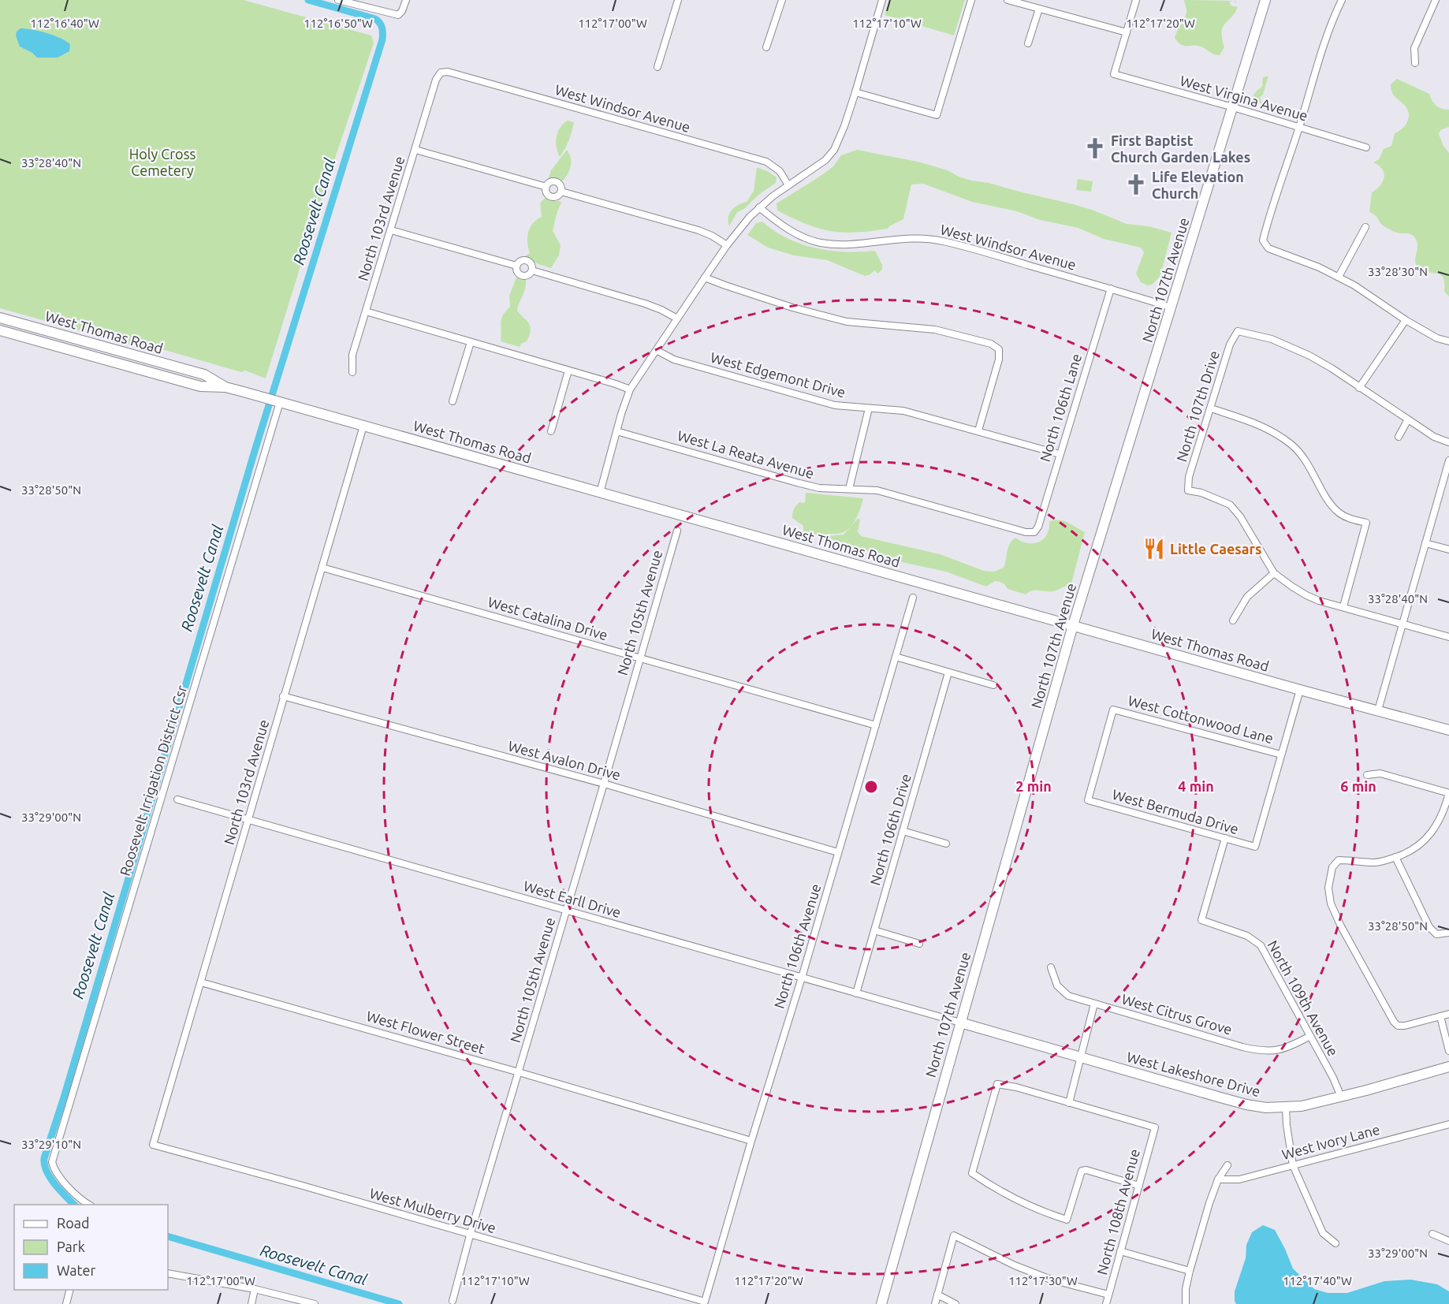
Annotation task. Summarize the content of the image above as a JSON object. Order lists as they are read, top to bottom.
{
  "streets": {
    "main road": ["North 107th Avenue", "West Thomas Road", "West Lakeshore Drive"],
    "street": [
      "West Virgina Avenue",
      "West Windsor Avenue",
      "North 103rd Avenue",
      "West Edgemont Drive",
      "North 107th Drive",
      "North 106th Lane",
      "West La Reata Avenue",
      "North 105th Avenue",
      "West Catalina Drive",
      "West Cottonwood Lane",
      "West Avalon Drive",
      "Roosevelt Irrigation District Csr",
      "West Bermuda Drive",
      "North 106th Drive",
      "West Earll Drive",
      "North 106th Avenue",
      "North 109th Avenue",
      "West Citrus Grove",
      "West Flower Street",
      "West Ivory Lane",
      "West Mulberry Drive",
      "North 108th Avenue"
    ]
  },
  "crossings": [
    ["West Virgina Avenue", "North 107th Avenue"],
    ["West Windsor Avenue", "North 103rd Avenue"],
    ["West Windsor Avenue", "North 107th Avenue"],
    ["West Windsor Avenue", "North 106th Lane"],
    ["North 103rd Avenue", "West Thomas Road"],
    ["North 103rd Avenue", "West Catalina Drive"],
    ["North 103rd Avenue", "West Avalon Drive"],
    ["North 103rd Avenue", "West Earll Drive"],
    ["North 103rd Avenue", "West Flower Street"],
    ["North 103rd Avenue", "West Mulberry Drive"],
    ["North 107th Avenue", "West Thomas Road"],
    ["North 107th Avenue", "West Earll Drive"],
    ["North 107th Avenue", "West Lakeshore Drive"],
    ["West Thomas Road", "Roosevelt Irrigation District Csr"],
    ["West Edgemont Drive", "North 106th Lane"],
    ["North 106th Lane", "West La Reata Avenue"],
    ["North 105th Avenue", "West Catalina Drive"],
    ["North 105th Avenue", "West Avalon Drive"],
    ["North 105th Avenue", "West Earll Drive"],
    ["North 105th Avenue", "West Flower Street"],
    ["North 105th Avenue", "West Mulberry Drive"],
    ["West Catalina Drive", "North 106th Avenue"],
    ["West Cottonwood Lane", "West Bermuda Drive"],
    ["West Avalon Drive", "North 106th Avenue"],
    ["West Bermuda Drive", "North 109th Avenue"],
    ["North 106th Drive", "West Earll Drive"],
    ["West Earll Drive", "North 106th Avenue"],
    ["West Earll Drive", "West Lakeshore Drive"],
    ["North 106th Avenue", "West Flower Street"],
    ["North 106th Avenue", "West Mulberry Drive"],
    ["North 109th Avenue", "West Citrus Grove"],
    ["North 109th Avenue", "West Lakeshore Drive"]
  ],
  "water": ["Roosevelt Canal"],
  "parks": ["Holy Cross Cemetery"],
  "places": {
    "church": ["First Baptist Church Garden Lakes", "Life Elevation Church"],
    "restaurant": ["Little Caesars"]
  },
  "legend": ["Road", "Park", "Water"],
  "coordinates": [
    "112°16'40\"W",
    "112°16'50\"W",
    "112°17'00\"W",
    "112°17'10\"W",
    "112°17'20\"W",
    "33°28'40\"N",
    "33°28'30\"N",
    "33°28'50\"N",
    "33°29'00\"N",
    "33°29'10\"N",
    "112°17'30\"W",
    "112°17'40\"W"
  ],
  "rings": ["2 min", "4 min", "6 min"]
}
